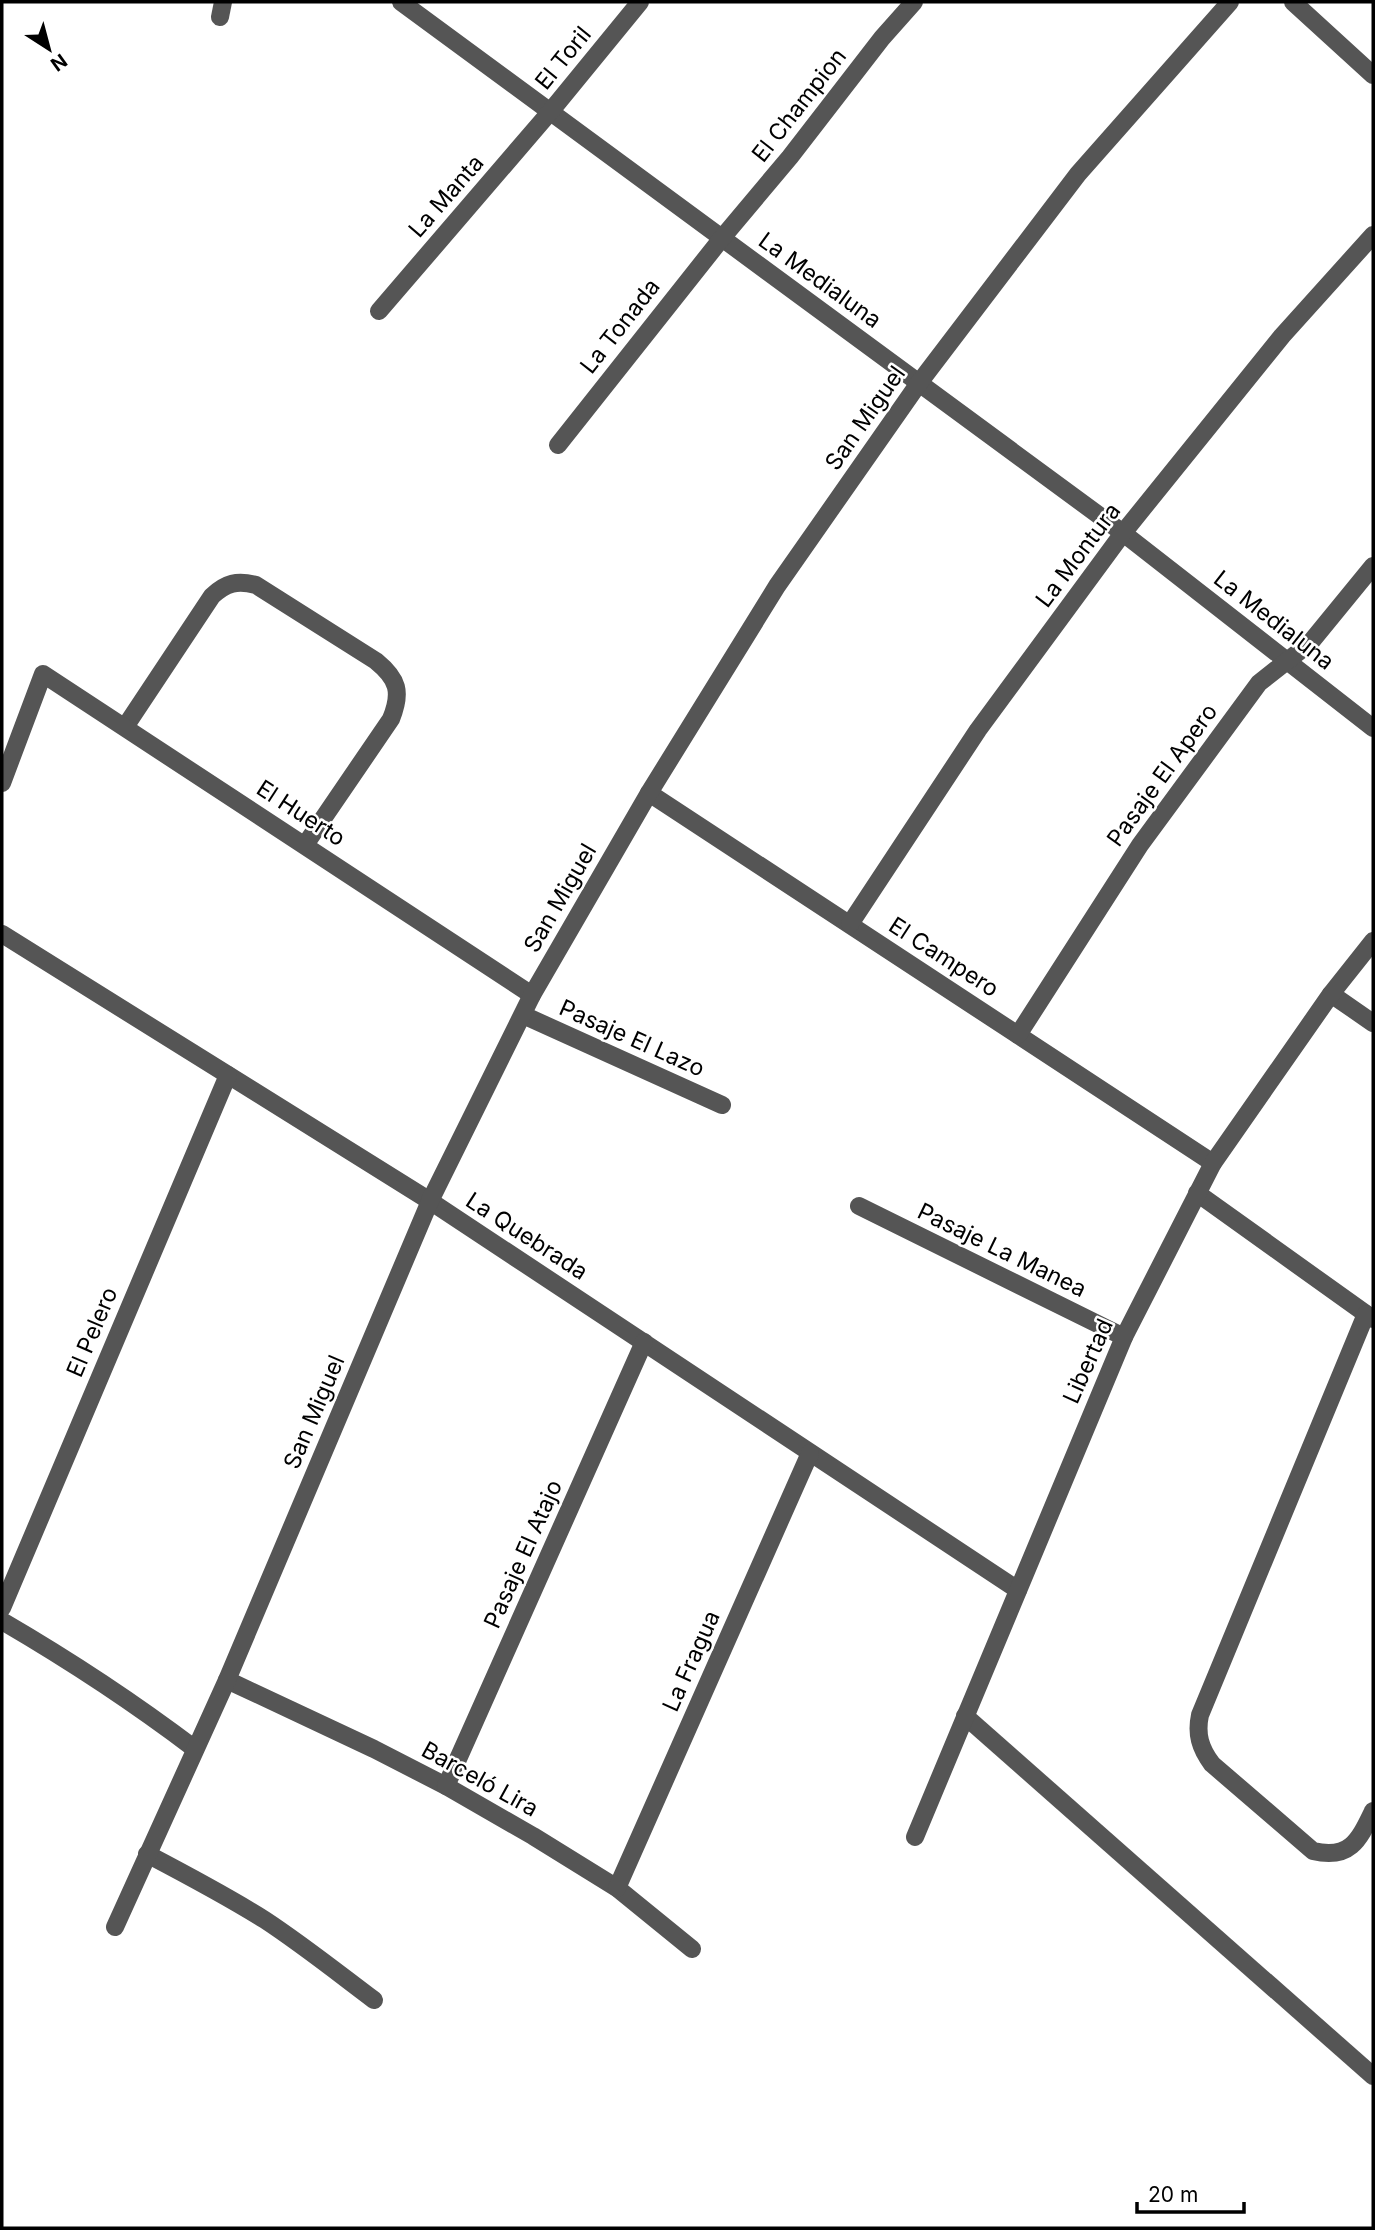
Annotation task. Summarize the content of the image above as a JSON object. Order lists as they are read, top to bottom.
{
  "streets": {
    "street": [
      "El Toril",
      "El Champion",
      "La Manta",
      "La Medialuna",
      "La Tonada",
      "San Miguel",
      "La Montura",
      "Pasaje El Apero",
      "El Huerto",
      "El Campero",
      "Pasaje El Lazo",
      "La Quebrada",
      "Pasaje La Manea",
      "El Pelero",
      "Libertad",
      "Pasaje El Atajo",
      "La Fragua",
      "Barceló Lira"
    ]
  },
  "crossings": [
    ["El Toril", "La Manta"],
    ["El Toril", "La Medialuna"],
    ["El Champion", "La Medialuna"],
    ["El Champion", "La Tonada"],
    ["La Manta", "La Medialuna"],
    ["La Medialuna", "La Tonada"],
    ["La Medialuna", "San Miguel"],
    ["La Medialuna", "La Montura"],
    ["La Medialuna", "Pasaje El Apero"],
    ["San Miguel", "El Huerto"],
    ["San Miguel", "El Campero"],
    ["San Miguel", "Pasaje El Lazo"],
    ["San Miguel", "La Quebrada"],
    ["San Miguel", "Barceló Lira"],
    ["La Montura", "El Campero"],
    ["Pasaje El Apero", "El Campero"],
    ["El Campero", "Libertad"],
    ["La Quebrada", "El Pelero"],
    ["La Quebrada", "Libertad"],
    ["La Quebrada", "Pasaje El Atajo"],
    ["La Quebrada", "La Fragua"],
    ["Pasaje La Manea", "Libertad"],
    ["Pasaje El Atajo", "Barceló Lira"],
    ["La Fragua", "Barceló Lira"]
  ],
  "scale_bar": "20 m",
  "north": "bottom right"
}
